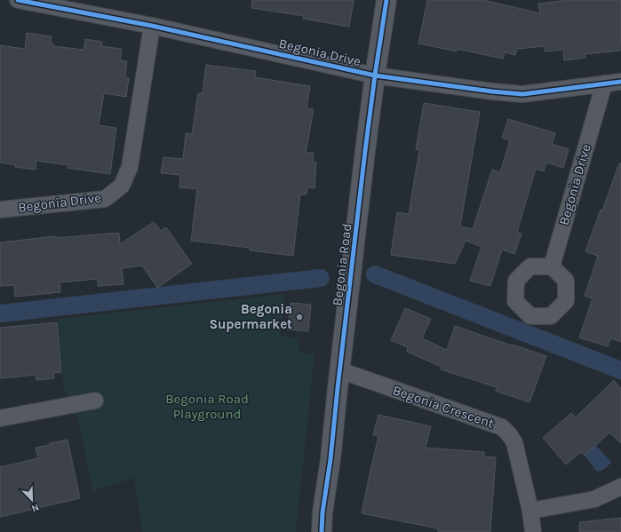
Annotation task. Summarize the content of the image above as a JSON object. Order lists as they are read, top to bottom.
{
  "streets": {
    "street": ["Begonia Drive", "Begonia Road", "Begonia Crescent"]
  },
  "crossings": [
    ["Begonia Drive", "Begonia Road"],
    ["Begonia Road", "Begonia Crescent"]
  ],
  "parks": ["Begonia Road Playground"],
  "places": ["Begonia Supermarket"],
  "north": "bottom right"
}
